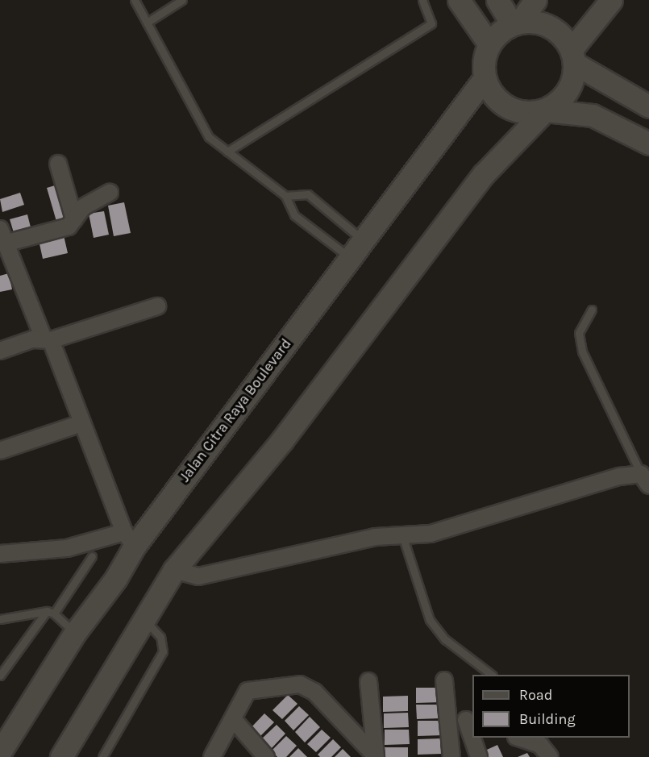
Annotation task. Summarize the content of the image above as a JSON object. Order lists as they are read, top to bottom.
{
  "streets": {
    "main road": ["Jalan Citra Raya Boulevard"]
  },
  "legend": ["Road", "Building"]
}
